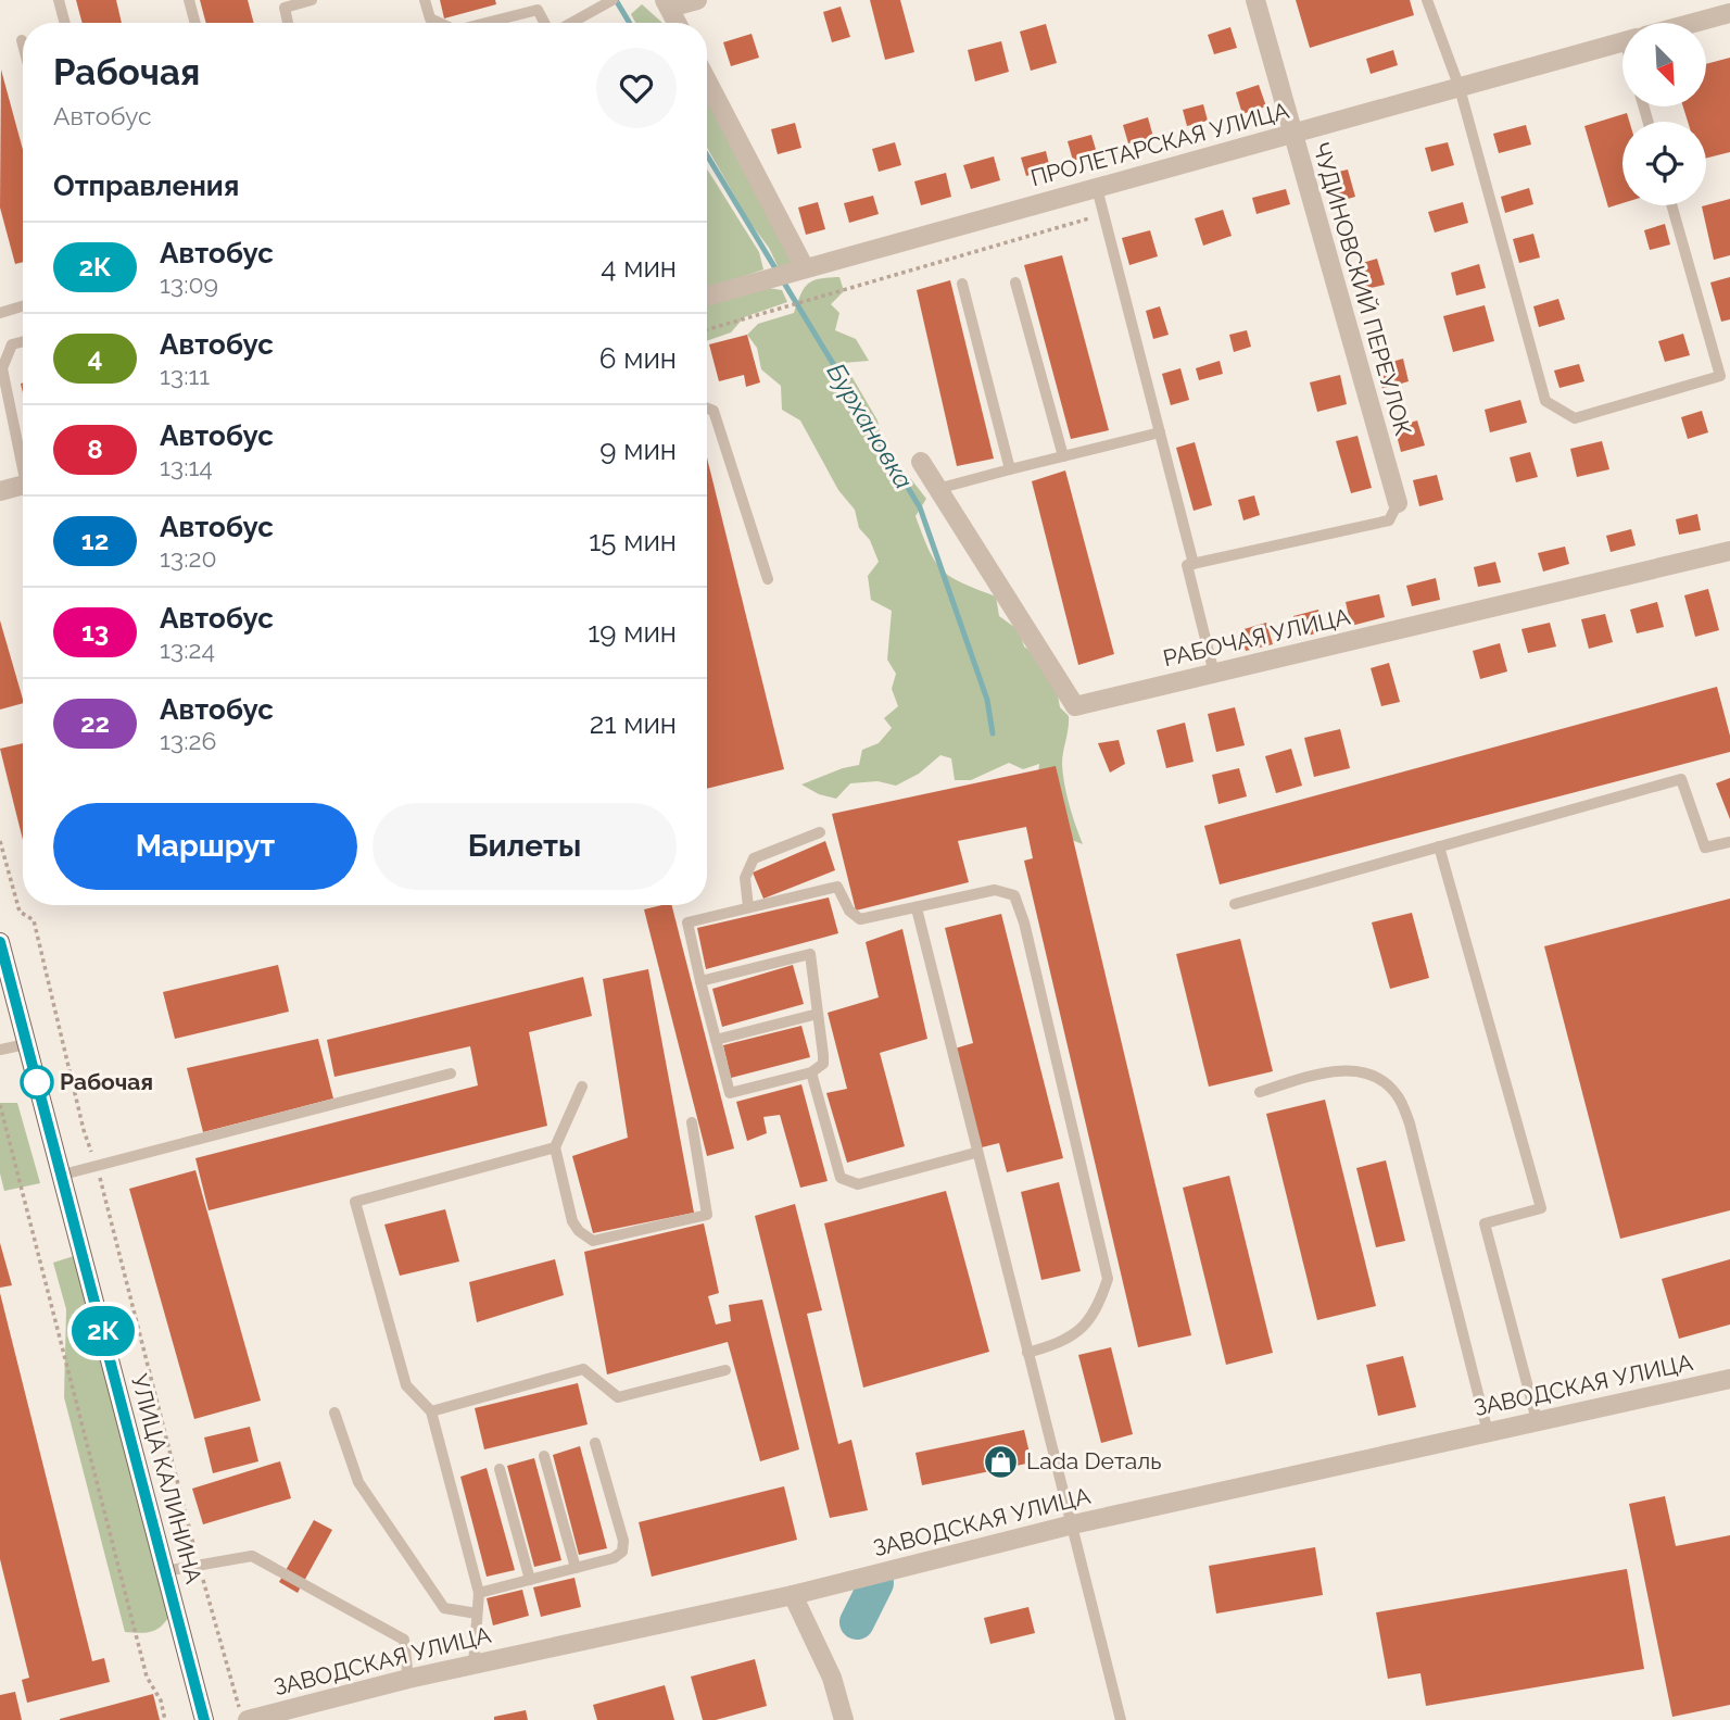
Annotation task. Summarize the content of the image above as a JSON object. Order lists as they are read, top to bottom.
{
  "streets": {
    "main road": ["УЛИЦА КАЛИНИНА"],
    "street": [
      "ПРОЛЕТАРСКАЯ УЛИЦА",
      "ЧУДИНОВСКИЙ ПЕРЕУЛОК",
      "РАБОЧАЯ УЛИЦА",
      "ЗАВОДСКАЯ УЛИЦА"
    ]
  },
  "crossings": [
    ["ПРОЛЕТАРСКАЯ УЛИЦА", "ЧУДИНОВСКИЙ ПЕРЕУЛОК"]
  ],
  "water": ["Бурхановка"],
  "places": {
    "other": ["Рабочая"],
    "shop": ["Lada Dеталь"]
  },
  "lines": ["bus line 2К"],
  "north": "bottom right",
  "page": {
    "on_map": "2К",
    "heading": [
      ["Рабочая", "Автобус"],
      "Отправления"
    ],
    "list": [
      {
        "mark": "2К",
        "name": "Автобус",
        "note": "13:09",
        "value": "4 мин"
      },
      {
        "mark": "4",
        "name": "Автобус",
        "note": "13:11",
        "value": "6 мин"
      },
      {
        "mark": "8",
        "name": "Автобус",
        "note": "13:14",
        "value": "9 мин"
      },
      {
        "mark": "12",
        "name": "Автобус",
        "note": "13:20",
        "value": "15 мин"
      },
      {
        "mark": "13",
        "name": "Автобус",
        "note": "13:24",
        "value": "19 мин"
      },
      {
        "mark": "22",
        "name": "Автобус",
        "note": "13:26",
        "value": "21 мин"
      }
    ],
    "buttons": ["Маршрут", "Билеты"]
  }
}
